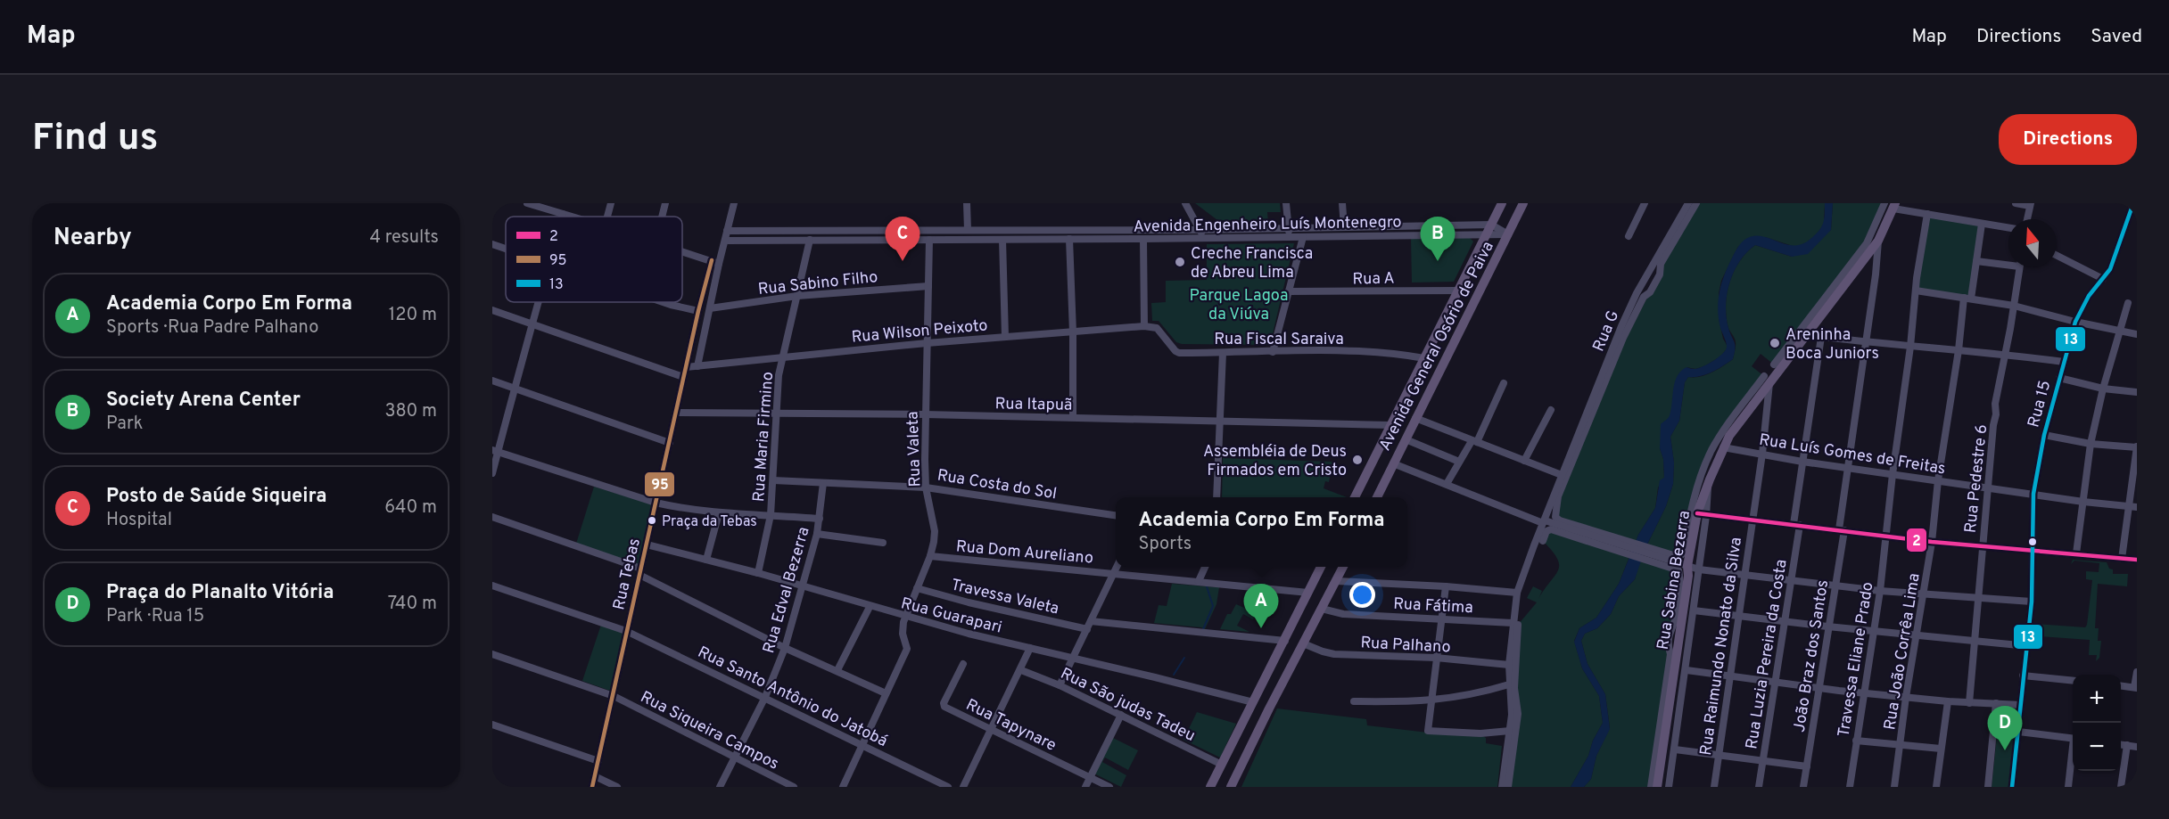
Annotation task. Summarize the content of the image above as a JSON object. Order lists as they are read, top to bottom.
{
  "streets": {
    "main road": ["Avenida General Osório de Paiva", "Rua Sabina Bezerra"],
    "street": [
      "Avenida Engenheiro Luís Montenegro",
      "Rua A",
      "Rua Sabino Filho",
      "Rua Wilson Peixoto",
      "Rua G",
      "Rua Fiscal Saraiva",
      "Rua Itapuã",
      "Rua 15",
      "Rua Maria Firmino",
      "Rua Valeta",
      "Rua Luís Gomes de Freitas",
      "Rua Pedestre 6",
      "Rua Costa do Sol",
      "Rua Dom Aureliano",
      "Rua Tebas",
      "Rua Edval Bezerra",
      "Travessa Valeta",
      "Rua Fátima",
      "Rua Guarapari",
      "Rua Palhano",
      "Rua Raimundo Nonato da Silva",
      "Rua João Corrêa Lima",
      "Rua Luzia Pereira da Costa",
      "João Braz dos Santos",
      "Travessa Eliane Prado",
      "Rua Santo Antônio do Jatobá",
      "Rua São judas Tadeu",
      "Rua Tapynare",
      "Rua Siqueira Campos"
    ]
  },
  "crossings": [
    ["Avenida Engenheiro Luís Montenegro", "Avenida General Osório de Paiva"],
    ["Avenida Engenheiro Luís Montenegro", "Rua Maria Firmino"],
    ["Avenida Engenheiro Luís Montenegro", "Rua Valeta"],
    ["Avenida Engenheiro Luís Montenegro", "Rua Tebas"],
    ["Rua A", "Avenida General Osório de Paiva"],
    ["Rua Sabino Filho", "Rua Maria Firmino"],
    ["Rua Sabino Filho", "Rua Valeta"],
    ["Rua Sabino Filho", "Rua Tebas"],
    ["Rua Wilson Peixoto", "Rua Fiscal Saraiva"],
    ["Rua Wilson Peixoto", "Rua Maria Firmino"],
    ["Rua Wilson Peixoto", "Rua Valeta"],
    ["Rua Wilson Peixoto", "Rua Tebas"],
    ["Rua Fiscal Saraiva", "Avenida General Osório de Paiva"],
    ["Avenida General Osório de Paiva", "Rua Itapuã"],
    ["Rua Itapuã", "Rua Maria Firmino"],
    ["Rua Itapuã", "Rua Valeta"],
    ["Rua Itapuã", "Rua Tebas"],
    ["Rua 15", "Rua Luís Gomes de Freitas"],
    ["Rua Maria Firmino", "Rua Costa do Sol"],
    ["Rua Maria Firmino", "Rua Guarapari"],
    ["Rua Valeta", "Rua Costa do Sol"],
    ["Rua Valeta", "Rua Dom Aureliano"],
    ["Rua Valeta", "Travessa Valeta"],
    ["Rua Valeta", "Rua Guarapari"],
    ["Rua Luís Gomes de Freitas", "Rua Pedestre 6"],
    ["Rua Luís Gomes de Freitas", "Rua Sabina Bezerra"],
    ["Rua Luís Gomes de Freitas", "Rua Raimundo Nonato da Silva"],
    ["Rua Luís Gomes de Freitas", "Rua João Corrêa Lima"],
    ["Rua Luís Gomes de Freitas", "Rua Luzia Pereira da Costa"],
    ["Rua Luís Gomes de Freitas", "João Braz dos Santos"],
    ["Rua Luís Gomes de Freitas", "Travessa Eliane Prado"],
    ["Rua Costa do Sol", "Rua Edval Bezerra"],
    ["Rua Tebas", "Rua Guarapari"],
    ["Rua Tebas", "Rua Santo Antônio do Jatobá"],
    ["Rua Tebas", "Rua Siqueira Campos"],
    ["Rua Sabina Bezerra", "Rua Raimundo Nonato da Silva"],
    ["Rua Sabina Bezerra", "João Braz dos Santos"],
    ["Rua Edval Bezerra", "Rua Guarapari"],
    ["Rua Edval Bezerra", "Rua Santo Antônio do Jatobá"],
    ["Rua Edval Bezerra", "Rua Siqueira Campos"]
  ],
  "parks": ["Parque Lagoa da Viúva"],
  "places": [
    "Creche Francisca de Abreu Lima",
    "Areninha Boca Juniors",
    "Assembléia de Deus Firmados em Cristo",
    "Praça da Tebas"
  ],
  "lines": ["transit line 13", "transit line 95", "transit line 2"],
  "legend": ["2", "95", "13"],
  "north": "top",
  "page": {
    "header": "Map",
    "nav": ["Map", "Directions", "Saved"],
    "buttons": "Directions",
    "title": "Find us",
    "heading": ["Nearby", "4 results"],
    "pins": [
      "B",
      "C",
      "A",
      "D"
    ],
    "list": [
      {
        "mark": "A",
        "name": "Academia Corpo Em Forma",
        "note": "Sports · Rua Padre Palhano",
        "value": "120 m"
      },
      {
        "mark": "B",
        "name": "Society Arena Center",
        "note": "Park",
        "value": "380 m"
      },
      {
        "mark": "C",
        "name": "Posto de Saúde Siqueira",
        "note": "Hospital",
        "value": "640 m"
      },
      {
        "mark": "D",
        "name": "Praça do Planalto Vitória",
        "note": "Park · Rua 15",
        "value": "740 m"
      }
    ],
    "popup": ["Academia Corpo Em Forma", "Sports"],
    "map_buttons": ["+", "−"]
  }
}
